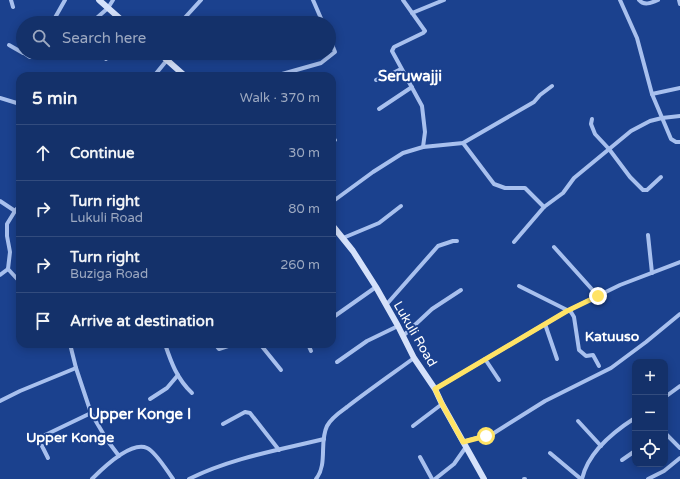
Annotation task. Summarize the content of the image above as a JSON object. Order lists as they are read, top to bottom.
{
  "streets": {
    "street": ["Lukuli Road"]
  },
  "districts": [
    "Seruwajji",
    "Katuuso",
    "Upper Konge I",
    "Upper Konge"
  ],
  "page": {
    "search": "Search here",
    "heading": ["5 min", "Walk · 370 m"],
    "list": [
      ["Continue", "30 m"],
      ["Turn right", "Lukuli Road", "80 m"],
      ["Turn right", "Buziga Road", "260 m"],
      "Arrive at destination"
    ],
    "map_buttons": ["+", "−"]
  }
}
